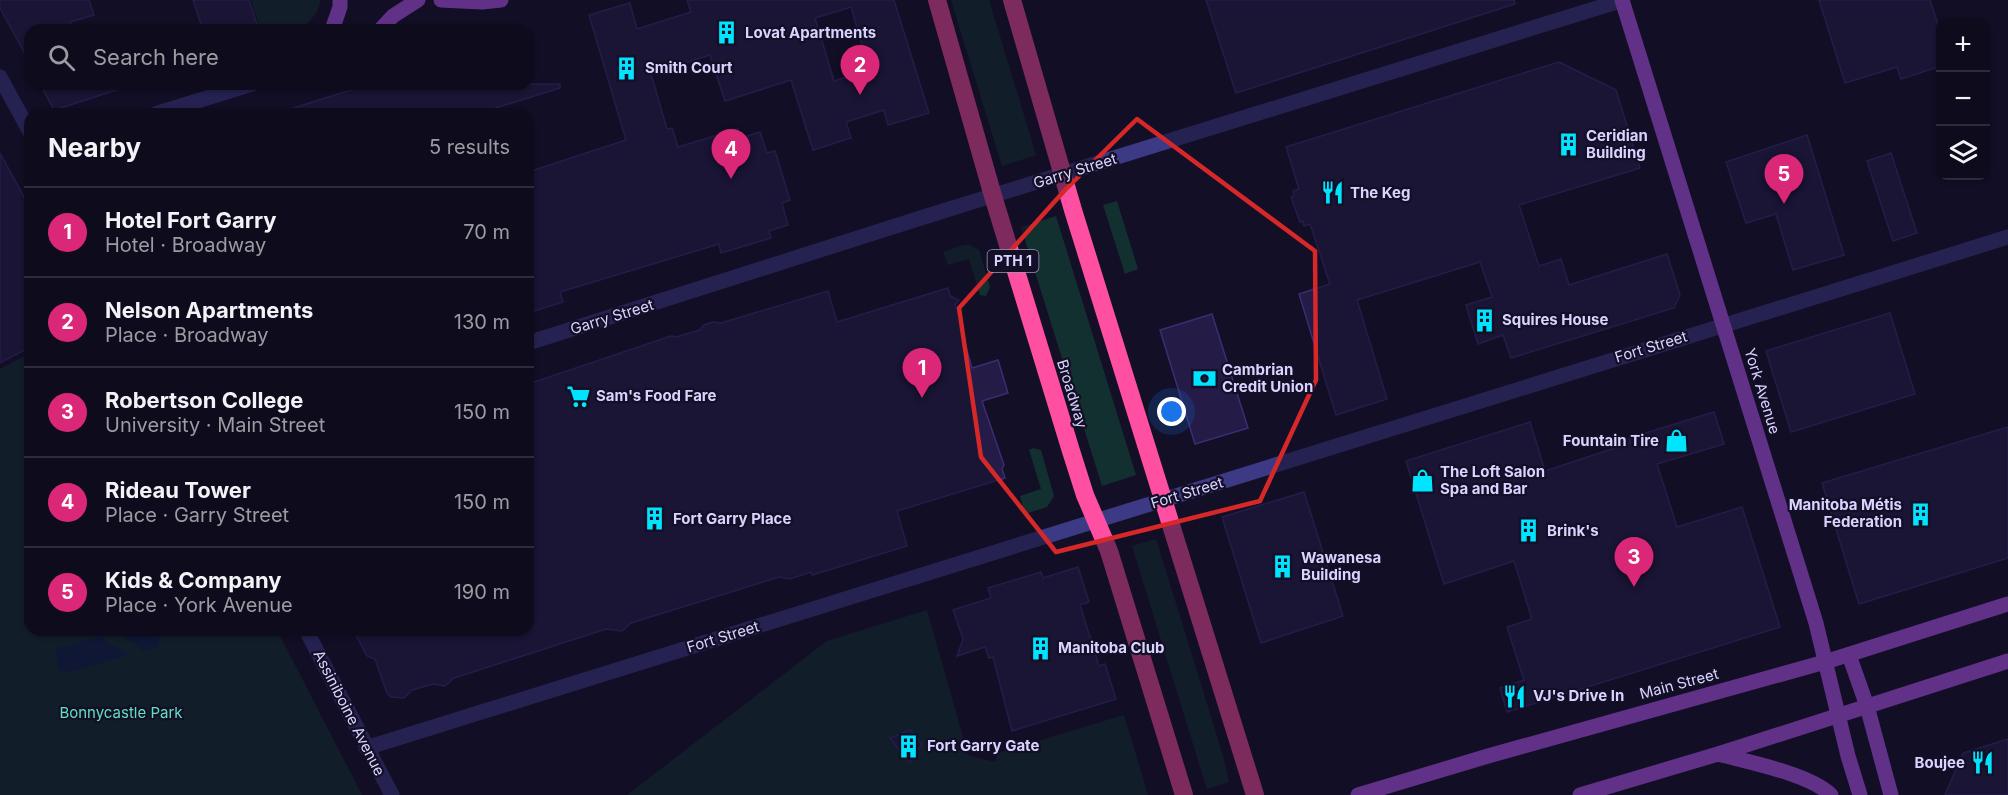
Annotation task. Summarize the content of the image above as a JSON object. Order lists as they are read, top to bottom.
{
  "streets": {
    "highway": ["PTH 1", "Broadway"],
    "main road": ["York Avenue", "Main Street"],
    "street": ["Garry Street", "Fort Street", "Assiniboine Avenue"]
  },
  "crossings": [
    ["Garry Street", "York Avenue"],
    ["Garry Street", "Broadway"],
    ["Fort Street", "York Avenue"],
    ["Fort Street", "Broadway"],
    ["Fort Street", "Assiniboine Avenue"],
    ["York Avenue", "Main Street"]
  ],
  "parks": ["Bonnycastle Park"],
  "places": {
    "building": [
      "Lovat Apartments",
      "Smith Court",
      "Ceridian Building",
      "Squires House",
      "Manitoba Métis Federation",
      "Fort Garry Place",
      "Brink's",
      "Wawanesa Building",
      "Manitoba Club",
      "Fort Garry Gate"
    ],
    "restaurant": ["The Keg", "VJ's Drive In", "Boujee"],
    "bank": ["Cambrian Credit Union"],
    "supermarket": ["Sam's Food Fare"],
    "shop": ["Fountain Tire", "The Loft Salon Spa and Bar"]
  },
  "page": {
    "map_buttons": ["+", "−"],
    "search": "Search here",
    "pins": [
      "2",
      "4",
      "5",
      "1",
      "3"
    ],
    "heading": ["Nearby", "5 results"],
    "list": [
      {
        "mark": "1",
        "name": "Hotel Fort Garry",
        "note": "Hotel · Broadway",
        "value": "70 m"
      },
      {
        "mark": "2",
        "name": "Nelson Apartments",
        "note": "Place · Broadway",
        "value": "130 m"
      },
      {
        "mark": "3",
        "name": "Robertson College",
        "note": "University · Main Street",
        "value": "150 m"
      },
      {
        "mark": "4",
        "name": "Rideau Tower",
        "note": "Place · Garry Street",
        "value": "150 m"
      },
      {
        "mark": "5",
        "name": "Kids & Company",
        "note": "Place · York Avenue",
        "value": "190 m"
      }
    ]
  }
}
